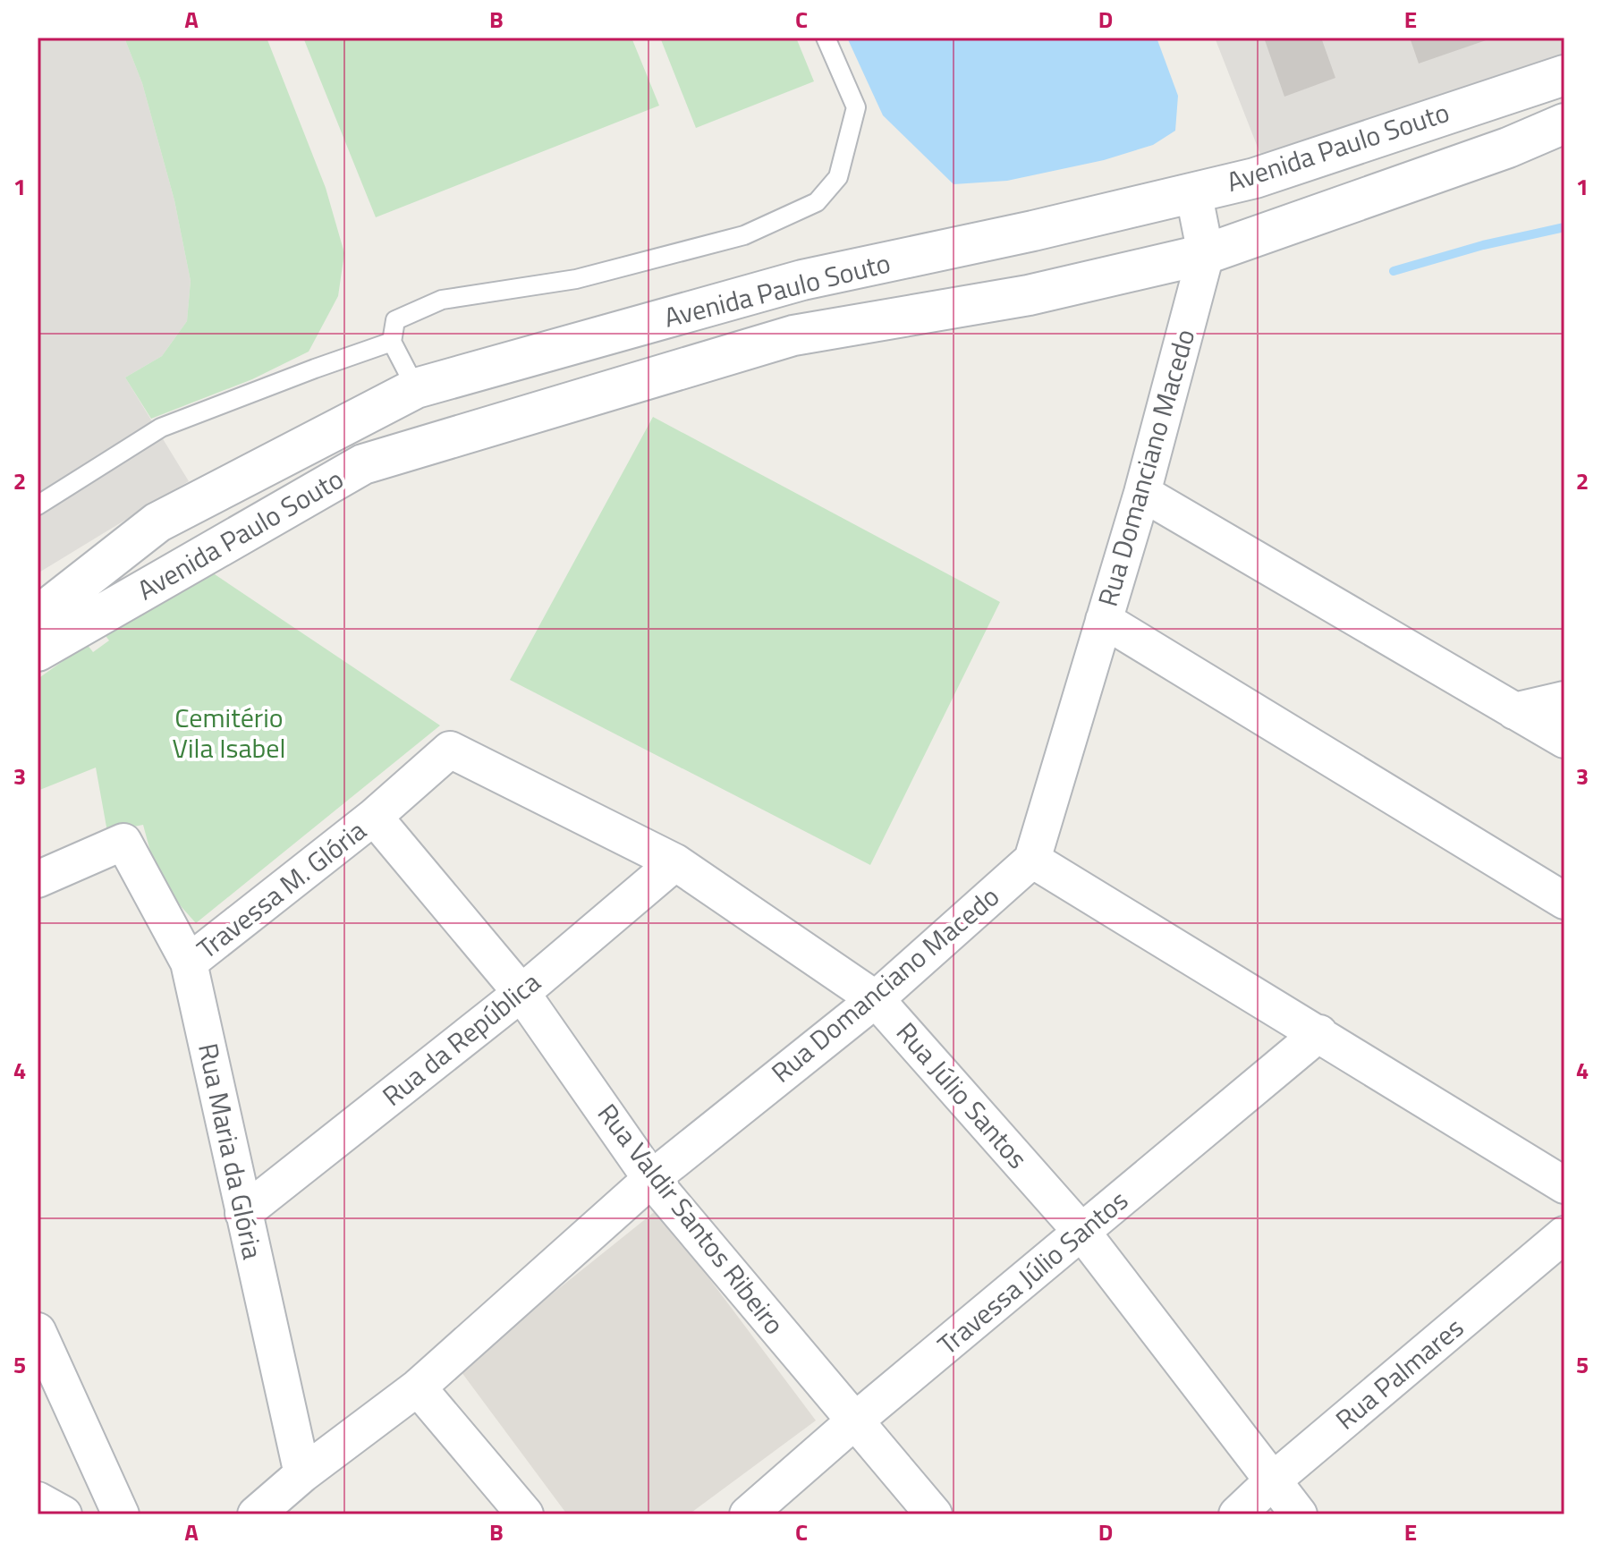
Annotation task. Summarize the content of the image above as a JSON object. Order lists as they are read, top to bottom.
{
  "streets": {
    "street": [
      "Avenida Paulo Souto",
      "Rua Domanciano Macedo",
      "Travessa M. Glória",
      "Rua da República",
      "Rua Júlio Santos",
      "Rua Maria da Glória",
      "Rua Valdir Santos Ribeiro",
      "Travessa Júlio Santos",
      "Rua Palmares"
    ]
  },
  "crossings": [
    ["Avenida Paulo Souto", "Rua Domanciano Macedo"],
    ["Rua Domanciano Macedo", "Rua Júlio Santos"],
    ["Rua Domanciano Macedo", "Rua Maria da Glória"],
    ["Rua Domanciano Macedo", "Rua Valdir Santos Ribeiro"],
    ["Travessa M. Glória", "Rua Júlio Santos"],
    ["Travessa M. Glória", "Rua Maria da Glória"],
    ["Travessa M. Glória", "Rua Valdir Santos Ribeiro"],
    ["Rua da República", "Rua Júlio Santos"],
    ["Rua da República", "Rua Maria da Glória"],
    ["Rua da República", "Rua Valdir Santos Ribeiro"],
    ["Rua Júlio Santos", "Travessa Júlio Santos"],
    ["Rua Júlio Santos", "Rua Palmares"],
    ["Rua Valdir Santos Ribeiro", "Travessa Júlio Santos"]
  ],
  "parks": ["Cemitério Vila Isabel"],
  "grid": {
    "columns": [
      "A",
      "B",
      "C",
      "D",
      "E"
    ],
    "rows": [
      "1",
      "2",
      "3",
      "4",
      "5"
    ]
  }
}
